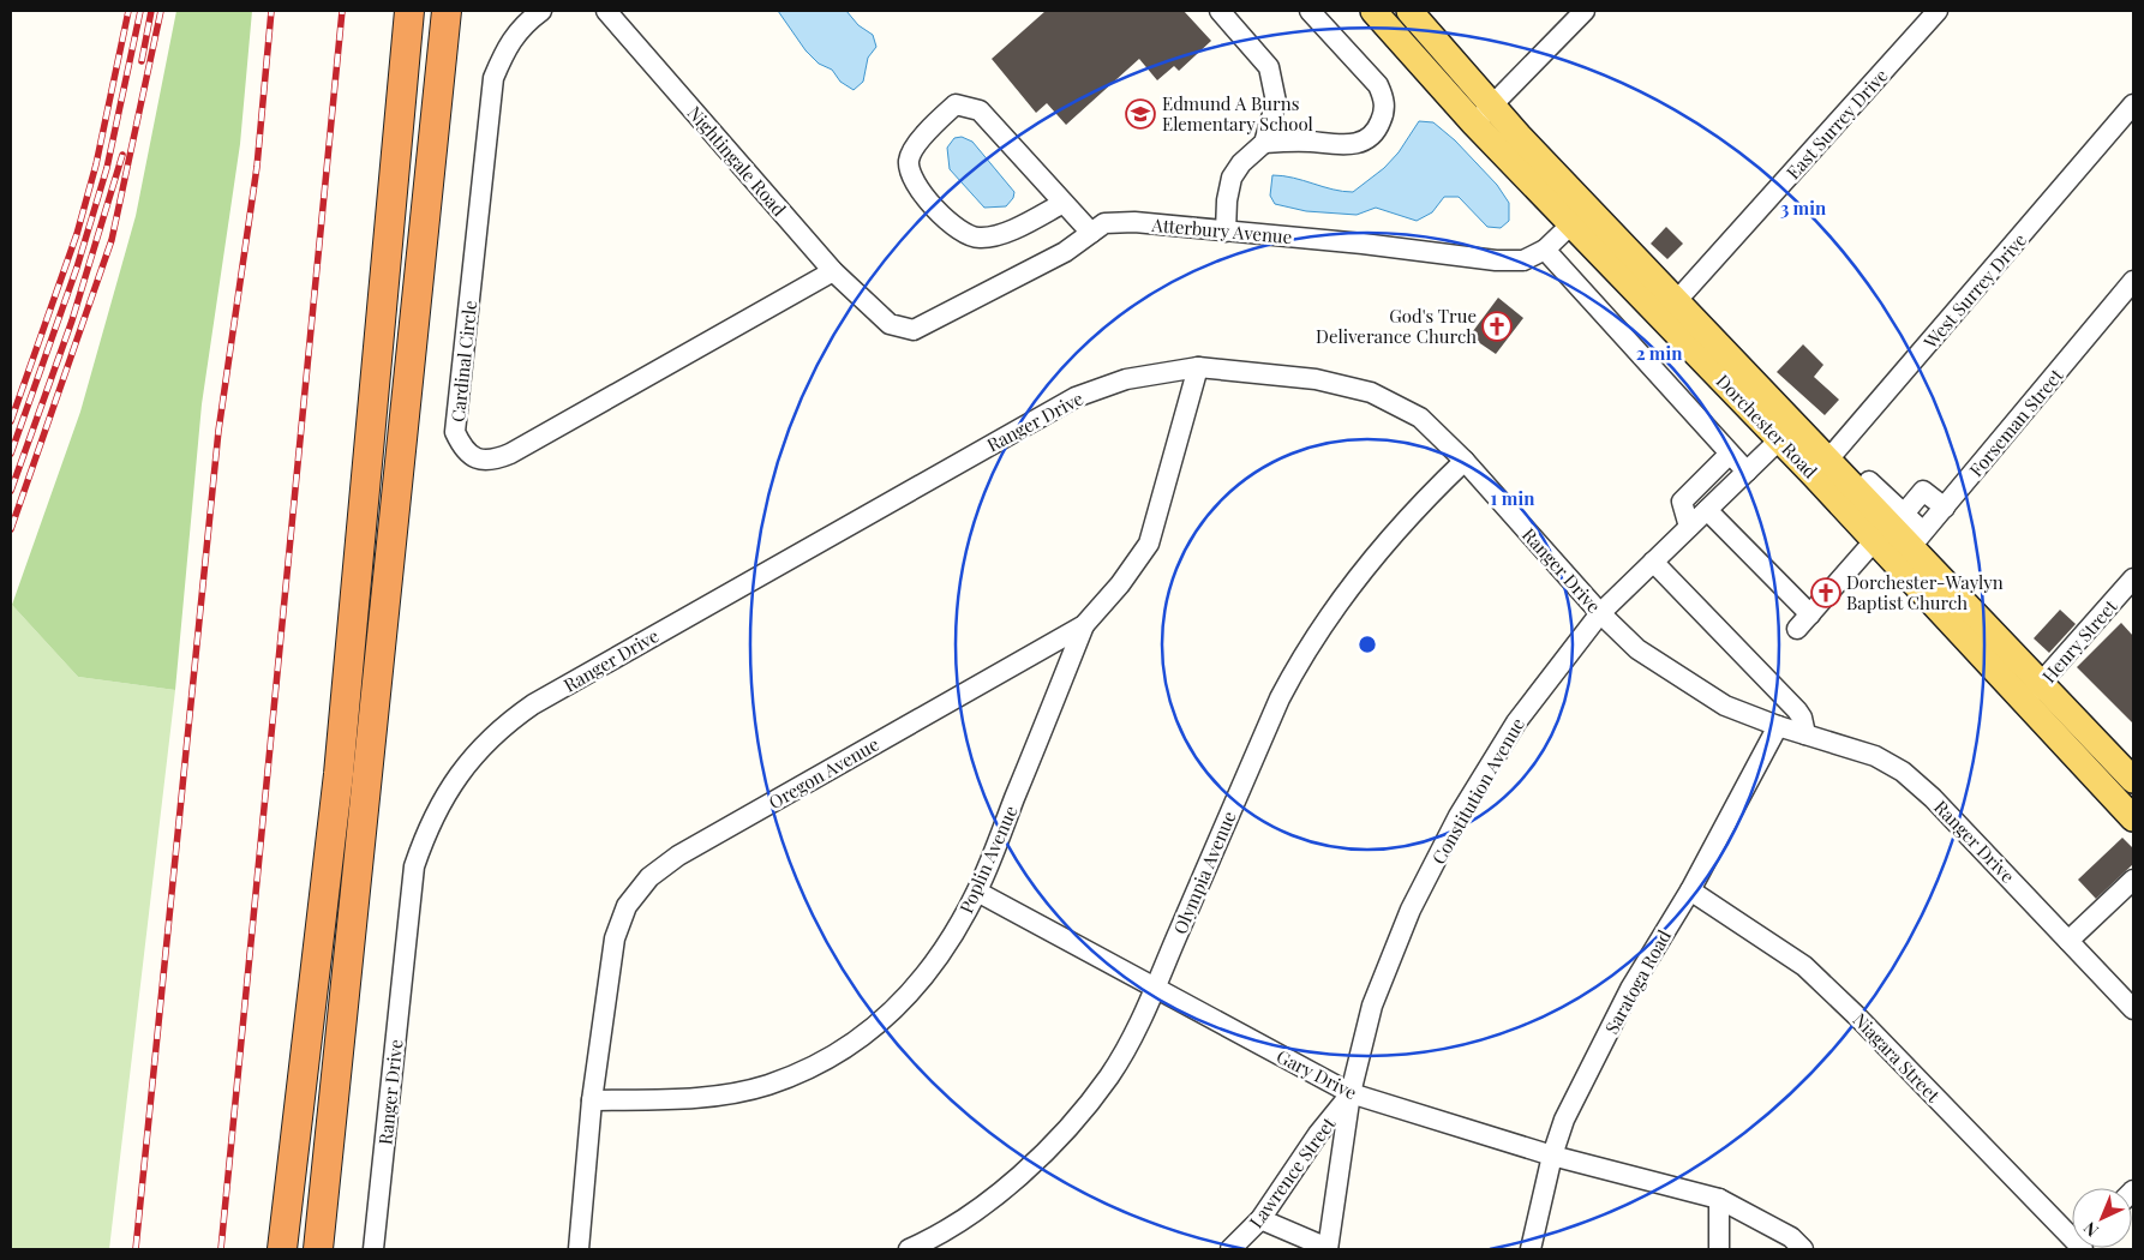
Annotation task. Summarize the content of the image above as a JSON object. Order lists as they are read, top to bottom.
{
  "streets": {
    "main road": ["Dorchester Road"],
    "street": [
      "East Surrey Drive",
      "Nightingale Road",
      "Atterbury Avenue",
      "West Surrey Drive",
      "Cardinal Circle",
      "Ranger Drive",
      "Forseman Street",
      "Henry Street",
      "Oregon Avenue",
      "Constitution Avenue",
      "Poplin Avenue",
      "Olympia Avenue",
      "Saratoga Road",
      "Niagara Street",
      "Gary Drive",
      "Lawrence Street"
    ]
  },
  "crossings": [
    ["East Surrey Drive", "Dorchester Road"],
    ["Nightingale Road", "Atterbury Avenue"],
    ["Nightingale Road", "Cardinal Circle"],
    ["Atterbury Avenue", "Dorchester Road"],
    ["West Surrey Drive", "Dorchester Road"],
    ["Ranger Drive", "Oregon Avenue"],
    ["Ranger Drive", "Constitution Avenue"],
    ["Ranger Drive", "Olympia Avenue"],
    ["Ranger Drive", "Saratoga Road"],
    ["Forseman Street", "Dorchester Road"],
    ["Dorchester Road", "Henry Street"],
    ["Dorchester Road", "Constitution Avenue"],
    ["Oregon Avenue", "Poplin Avenue"],
    ["Constitution Avenue", "Gary Drive"],
    ["Constitution Avenue", "Lawrence Street"],
    ["Poplin Avenue", "Gary Drive"],
    ["Olympia Avenue", "Gary Drive"],
    ["Saratoga Road", "Niagara Street"],
    ["Saratoga Road", "Gary Drive"],
    ["Gary Drive", "Lawrence Street"]
  ],
  "places": {
    "school or university": ["Edmund A Burns Elementary School"],
    "church": ["God's True Deliverance Church", "Dorchester-Waylyn Baptist Church"]
  },
  "north": "bottom left",
  "rings": ["3 min", "2 min", "1 min"]
}
